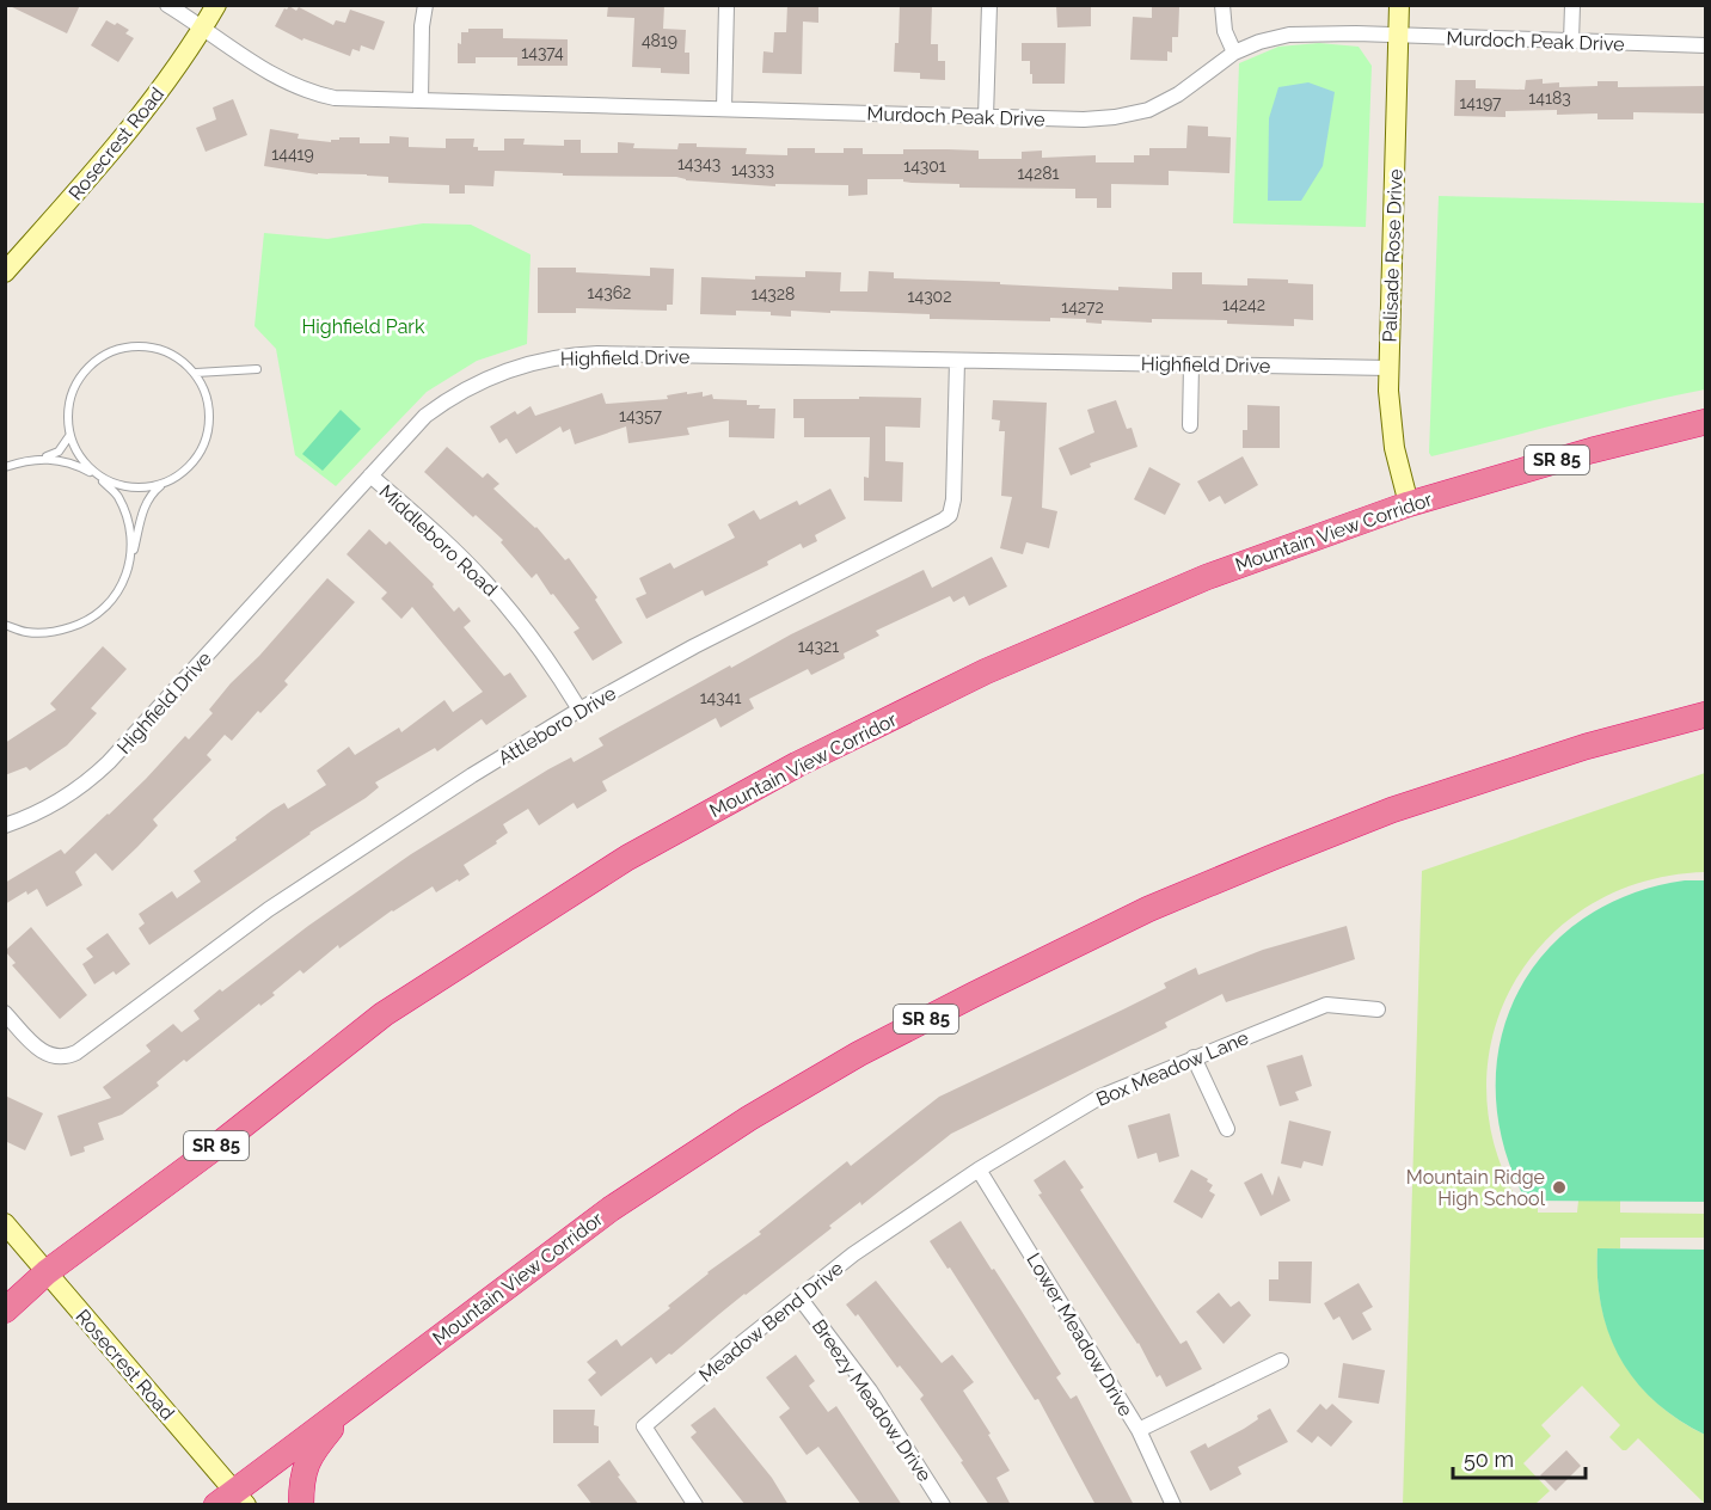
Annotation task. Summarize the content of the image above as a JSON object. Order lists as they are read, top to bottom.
{
  "streets": {
    "highway": ["SR 85", "Mountain View Corridor"],
    "main road": ["Rosecrest Road", "Palisade Rose Drive"],
    "street": [
      "Murdoch Peak Drive",
      "Highfield Drive",
      "Middleboro Road",
      "Attleboro Drive",
      "Box Meadow Lane",
      "Meadow Bend Drive",
      "Lower Meadow Drive",
      "Breezy Meadow Drive"
    ]
  },
  "crossings": [
    ["Murdoch Peak Drive", "Rosecrest Road"],
    ["Murdoch Peak Drive", "Palisade Rose Drive"],
    ["Rosecrest Road", "Mountain View Corridor"],
    ["Palisade Rose Drive", "Highfield Drive"],
    ["Palisade Rose Drive", "Mountain View Corridor"],
    ["Highfield Drive", "Middleboro Road"],
    ["Highfield Drive", "Attleboro Drive"],
    ["Middleboro Road", "Attleboro Drive"],
    ["Box Meadow Lane", "Meadow Bend Drive"],
    ["Box Meadow Lane", "Lower Meadow Drive"],
    ["Meadow Bend Drive", "Lower Meadow Drive"],
    ["Meadow Bend Drive", "Breezy Meadow Drive"]
  ],
  "parks": ["Highfield Park"],
  "places": ["Mountain Ridge High School"],
  "house_numbers": [
    "4819",
    "14374",
    "14183",
    "14197",
    "14419",
    "14343",
    "14301",
    "14333",
    "14281",
    "14362",
    "14328",
    "14302",
    "14242",
    "14272",
    "14357",
    "14321",
    "14341"
  ],
  "scale_bar": "50 m"
}
